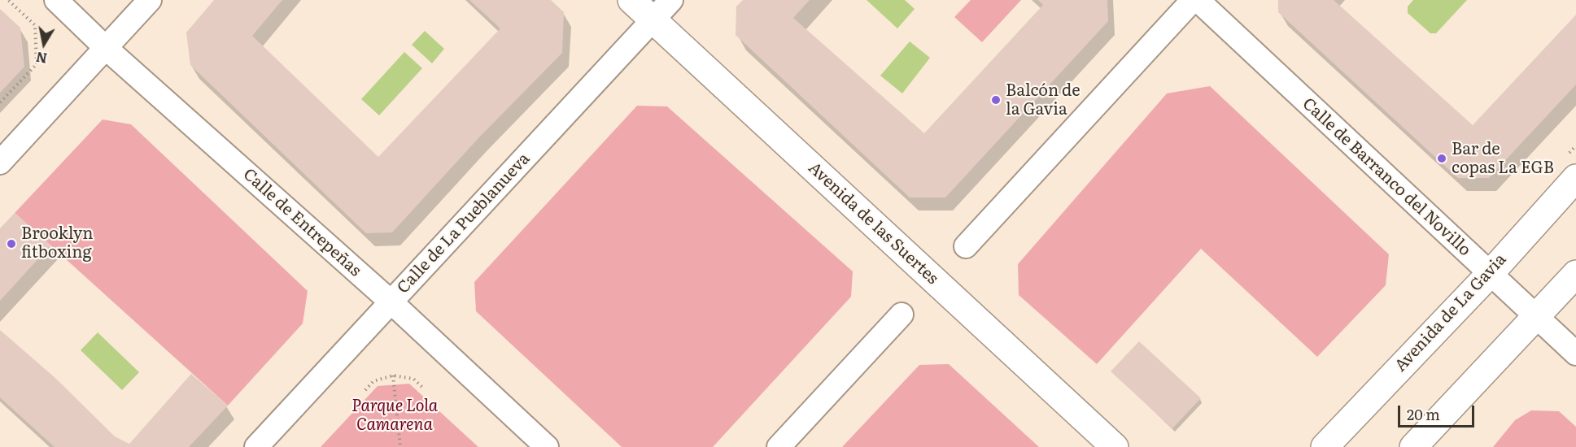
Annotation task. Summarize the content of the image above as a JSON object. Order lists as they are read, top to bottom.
{
  "streets": {
    "main road": ["Avenida de las Suertes", "Avenida de La Gavia"],
    "street": ["Calle de Barranco del Novillo", "Calle de Entrepeñas", "Calle de La Pueblanueva"]
  },
  "crossings": [
    ["Calle de Barranco del Novillo", "Avenida de La Gavia"],
    ["Calle de Entrepeñas", "Calle de La Pueblanueva"],
    ["Calle de La Pueblanueva", "Avenida de las Suertes"]
  ],
  "parks": ["Parque Lola Camarena"],
  "places": ["Balcón de la Gavia", "Bar de copas La EGB", "Brooklyn fitboxing"],
  "scale_bar": "20 m",
  "north": "bottom"
}
